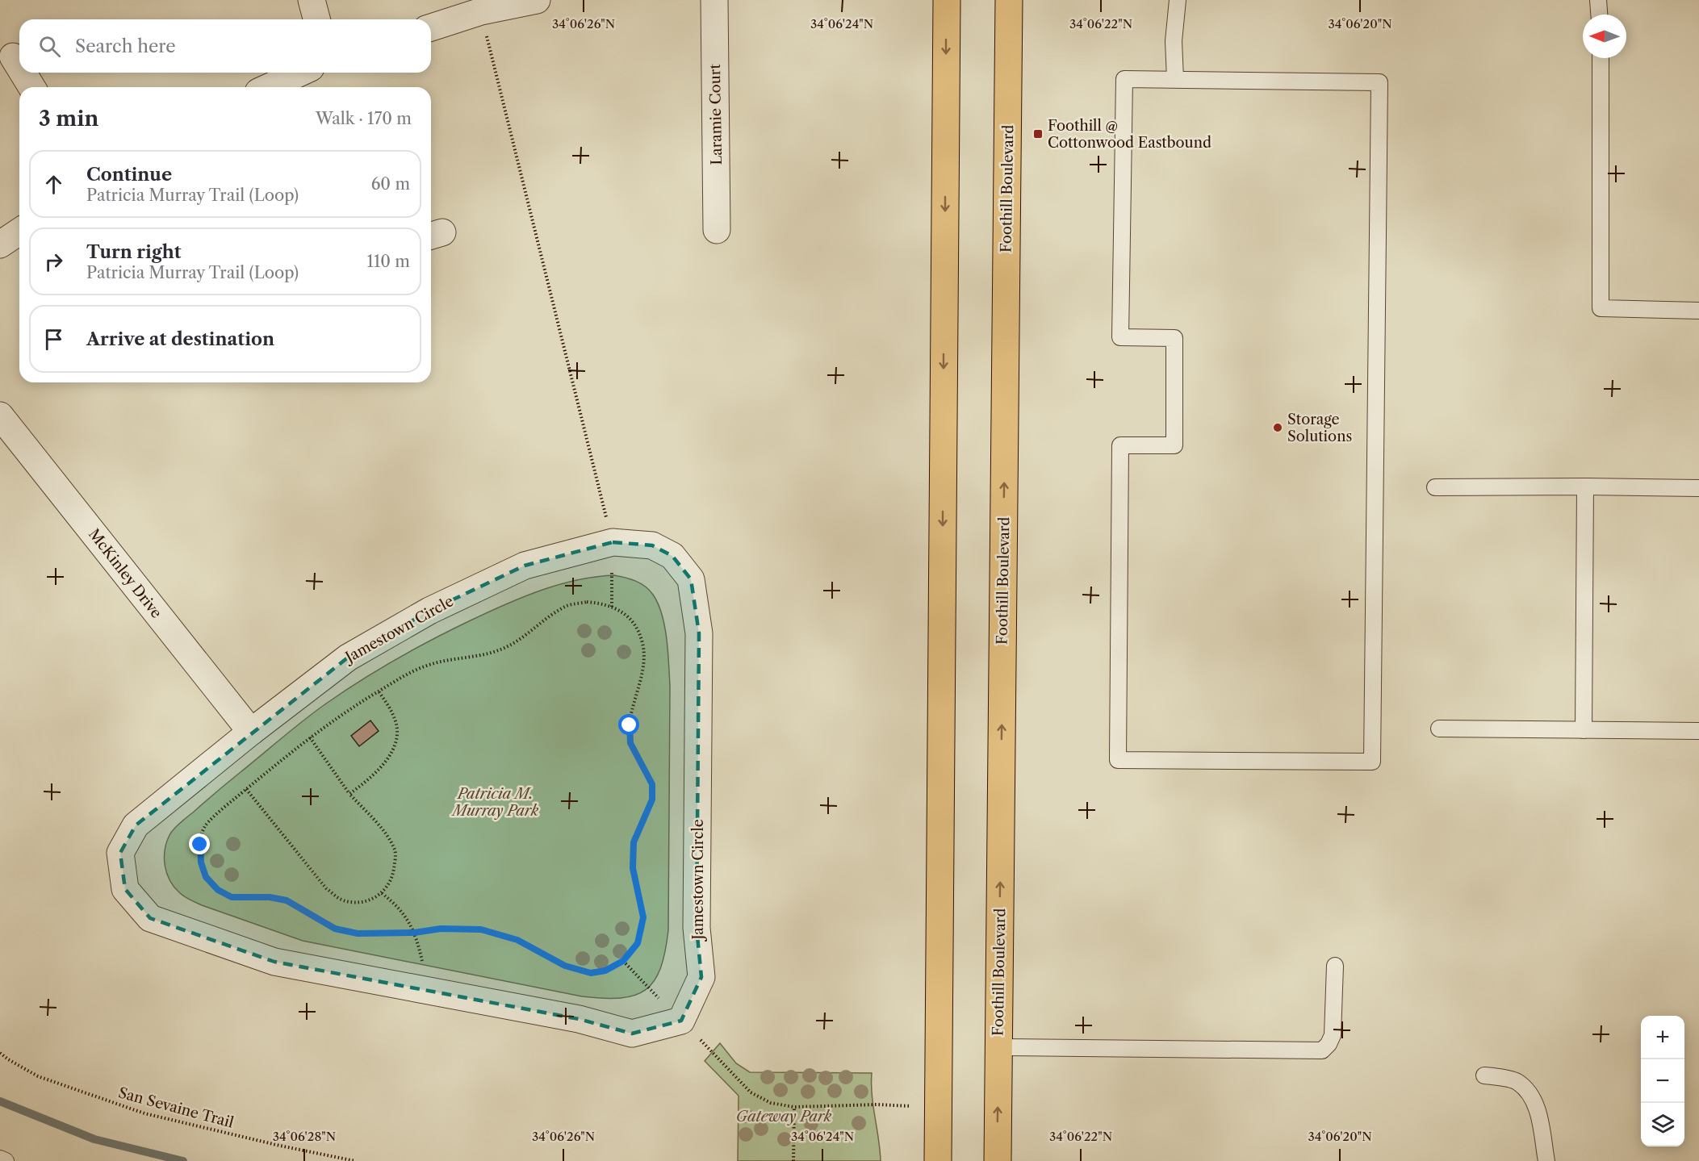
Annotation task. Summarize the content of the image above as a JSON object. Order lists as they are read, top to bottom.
{
  "streets": {
    "main road": ["Foothill Boulevard"],
    "street": ["Laramie Court", "McKinley Drive", "Jamestown Circle"],
    "path": ["San Sevaine Trail"]
  },
  "crossings": [
    ["McKinley Drive", "Jamestown Circle"]
  ],
  "parks": ["Patricia M. Murray Park", "Gateway Park"],
  "places": {
    "transit": ["Foothill @ Cottonwood Eastbound"],
    "other": ["Storage Solutions"]
  },
  "north": "left",
  "page": {
    "search": "Search here",
    "heading": ["3 min", "Walk · 170 m"],
    "list": [
      ["Continue", "Patricia Murray Trail (Loop)", "60 m"],
      ["Turn right", "Patricia Murray Trail (Loop)", "110 m"],
      "Arrive at destination"
    ],
    "map_buttons": ["+", "−"]
  },
  "coordinates": [
    "34°06'26\"N",
    "34°06'24\"N",
    "34°06'22\"N",
    "34°06'20\"N",
    "34°06'28\"N"
  ]
}
